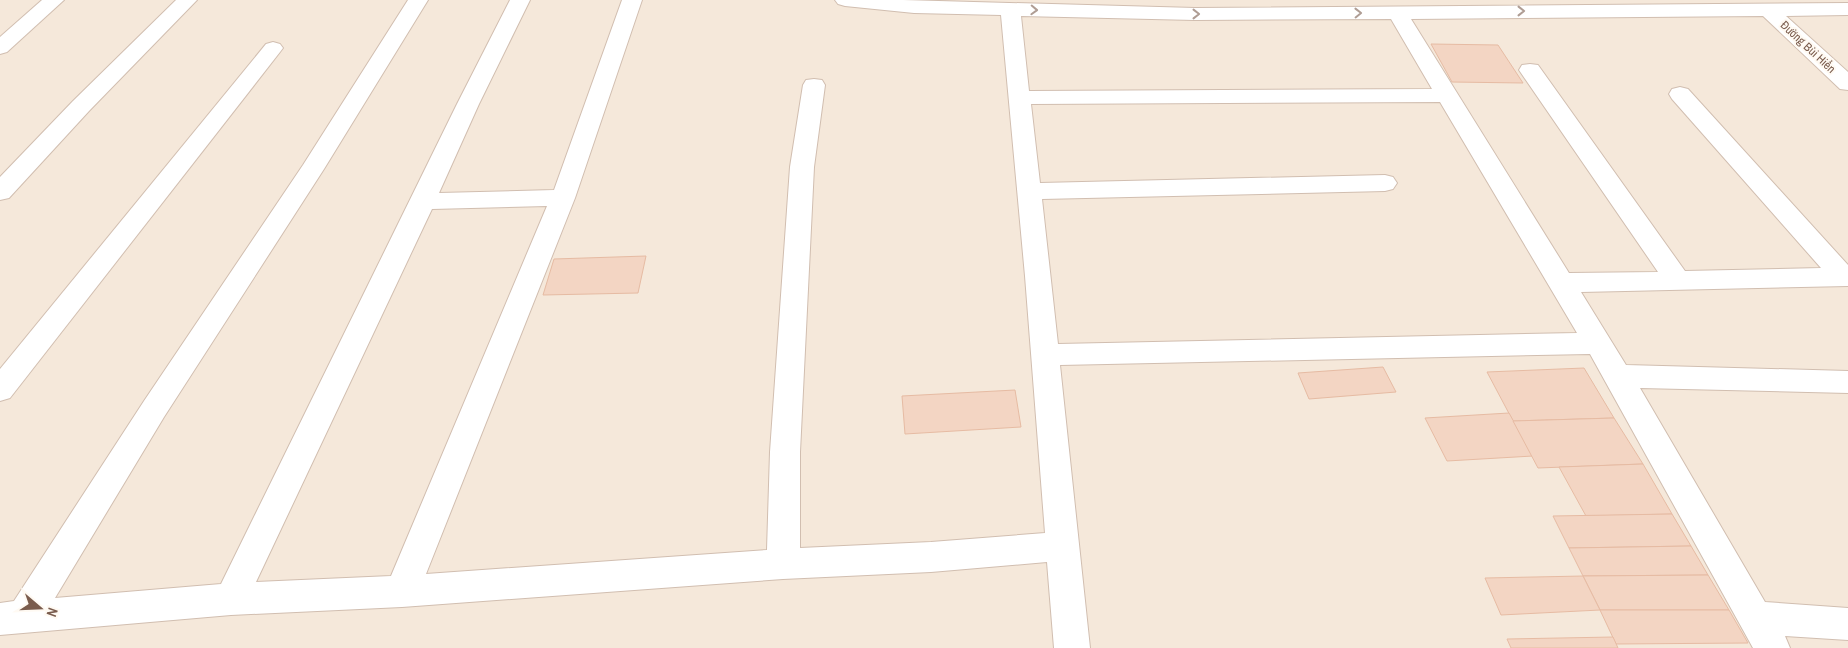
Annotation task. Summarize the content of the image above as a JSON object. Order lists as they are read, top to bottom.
{
  "streets": {
    "street": ["Đường Bùi Hiển"]
  },
  "north": "right"
}
